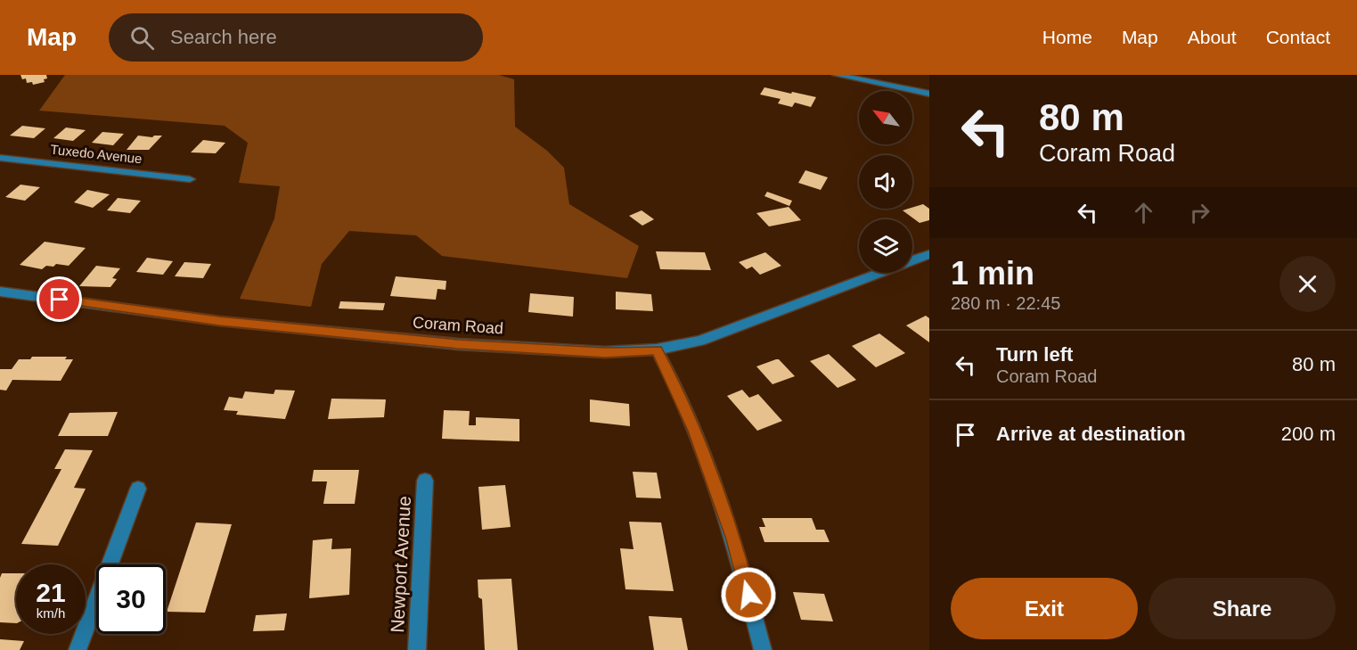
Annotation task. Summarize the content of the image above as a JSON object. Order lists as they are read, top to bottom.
{
  "streets": {
    "street": ["Tuxedo Avenue", "Coram Road", "Newport Avenue"]
  },
  "north": "top left",
  "page": {
    "header": "Map",
    "search": "Search here",
    "nav": [
      "Home",
      "Map",
      "About",
      "Contact"
    ],
    "turn": ["80 m", "Coram Road"],
    "heading": ["1 min", "280 m · 22:45"],
    "list": [
      {
        "name": "Turn left",
        "note": "Coram Road",
        "value": "80 m"
      },
      {
        "name": "Arrive at destination",
        "value": "200 m"
      }
    ],
    "speed": "21 km/h",
    "limit": "30",
    "buttons": ["Exit", "Share"]
  }
}
